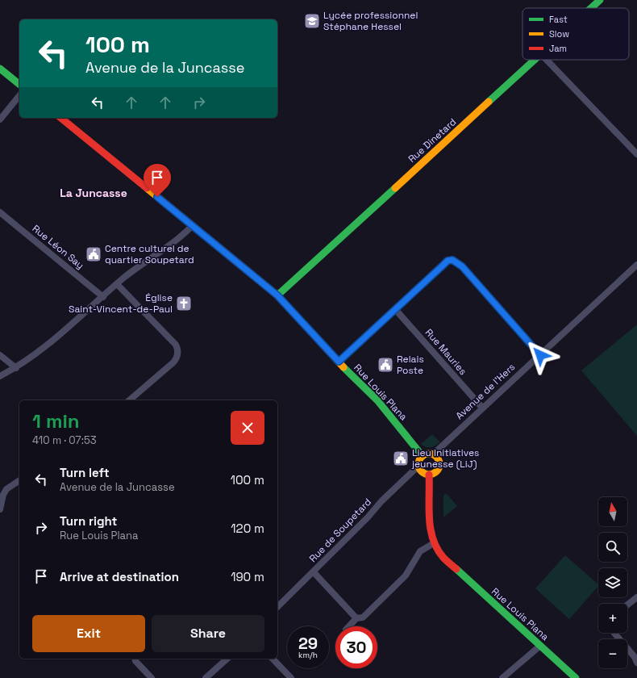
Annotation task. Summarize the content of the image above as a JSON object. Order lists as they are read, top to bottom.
{
  "streets": {
    "street": [
      "Rue Dinetard",
      "Rue Léon Say",
      "Rue Mauries",
      "Avenue de l'Hers",
      "Rue Louis Plana",
      "Rue de Soupetard"
    ]
  },
  "crossings": [
    ["Rue Dinetard", "Rue Louis Plana"],
    ["Rue Mauries", "Avenue de l'Hers"],
    ["Avenue de l'Hers", "Rue Louis Plana"],
    ["Avenue de l'Hers", "Rue de Soupetard"],
    ["Rue Louis Plana", "Rue de Soupetard"]
  ],
  "districts": ["La Juncasse"],
  "places": {
    "school or university": ["Lycée professionnel Stéphane Hessel"],
    "public building": ["Centre culturel de quartier Soupetard", "Relais Poste", "Lieu Initiatives jeunesse (LiJ)"],
    "church": ["Église Saint-Vincent-de-Paul"]
  },
  "legend": ["Fast", "Slow", "Jam"],
  "north": "top",
  "page": {
    "turn": ["100 m", "Avenue de la Juncasse"],
    "heading": ["1 min", "410 m · 07:53"],
    "list": [
      {
        "name": "Turn left",
        "note": "Avenue de la Juncasse",
        "value": "100 m"
      },
      {
        "name": "Turn right",
        "note": "Rue Louis Plana",
        "value": "120 m"
      },
      {
        "name": "Arrive at destination",
        "value": "190 m"
      }
    ],
    "map_buttons": ["+", "−"],
    "buttons": ["Exit", "Share"],
    "speed": "29 km/h",
    "limit": "30"
  }
}
